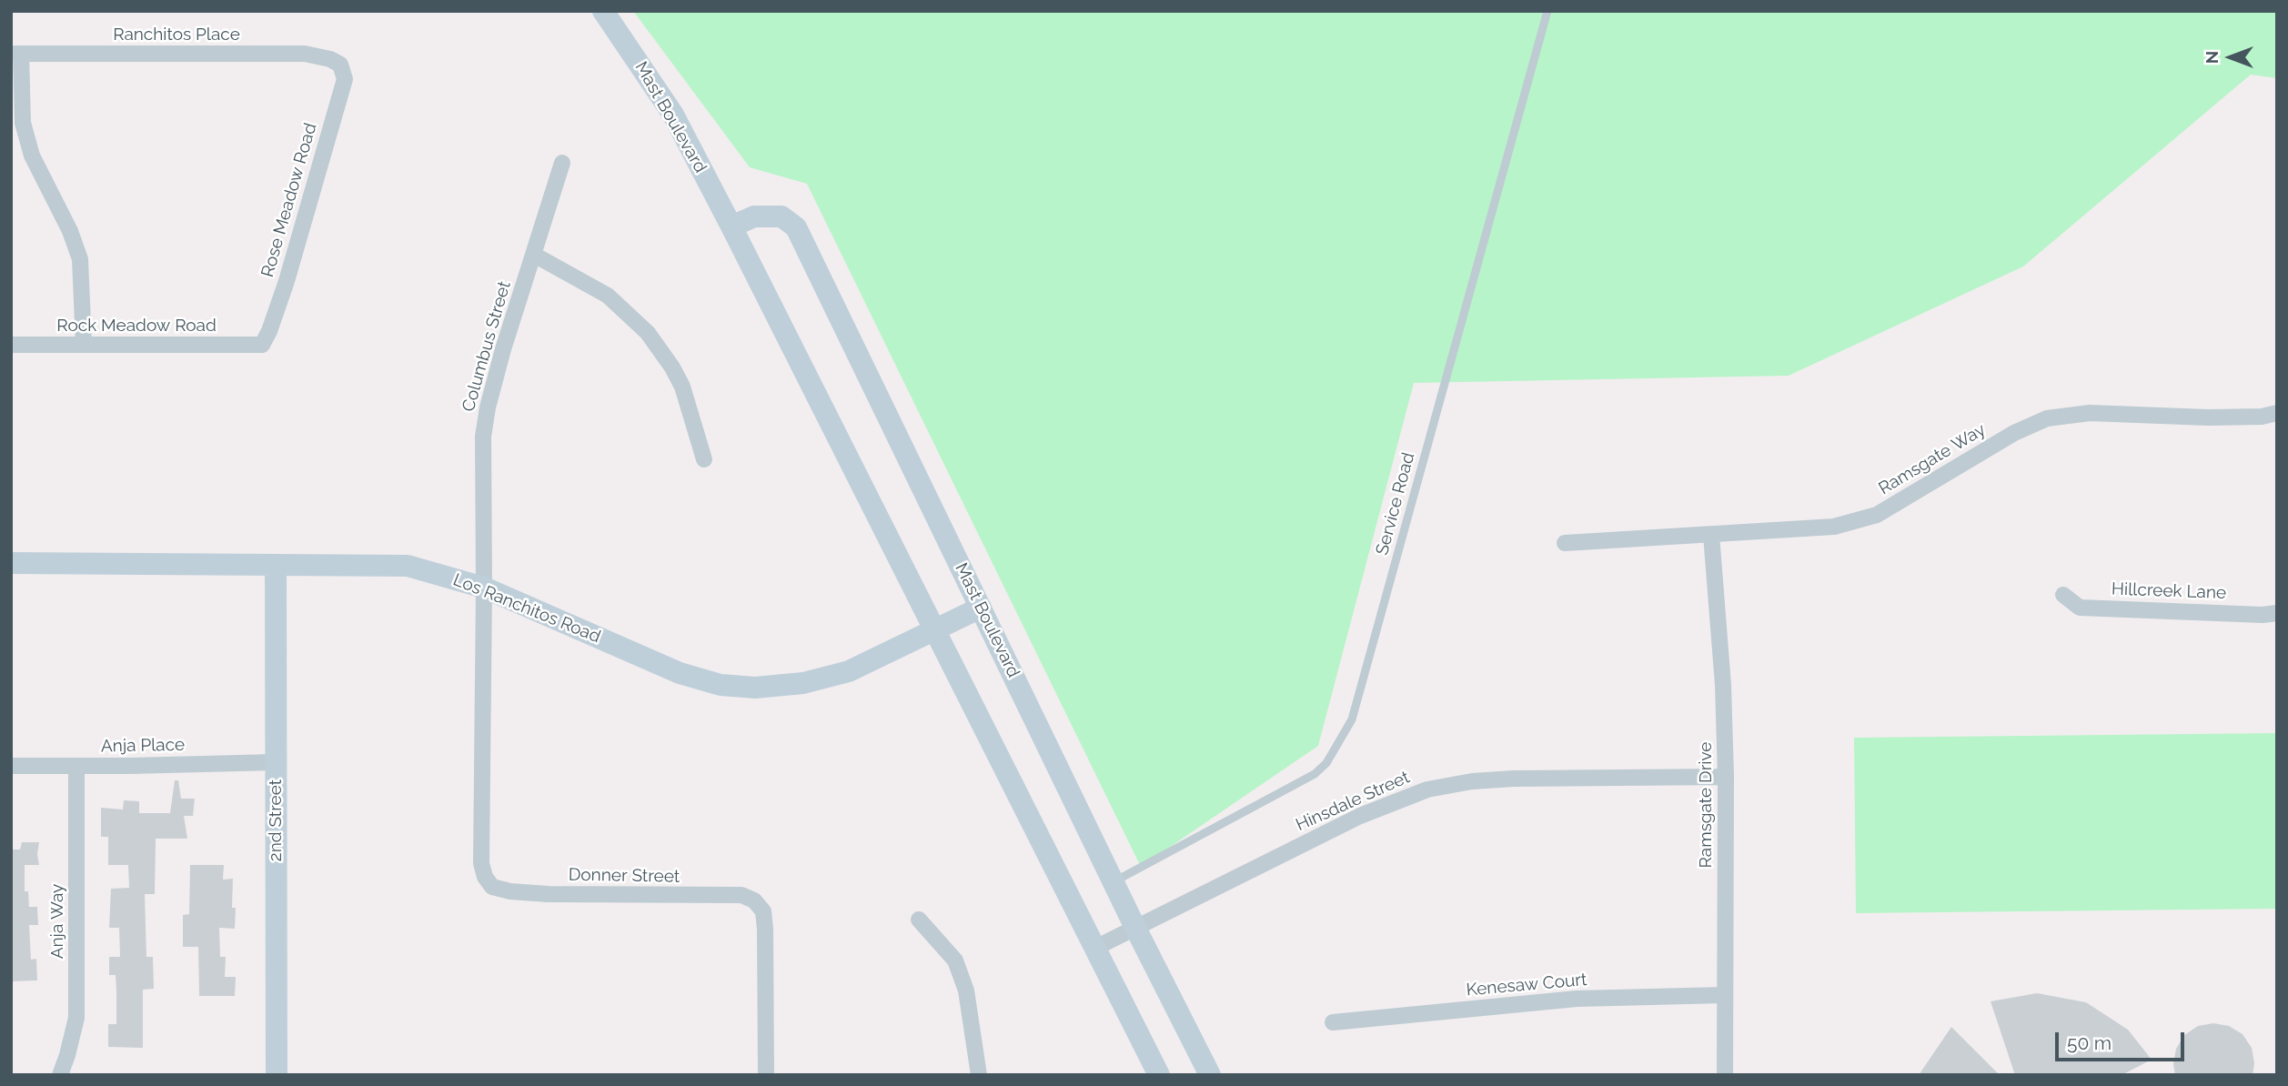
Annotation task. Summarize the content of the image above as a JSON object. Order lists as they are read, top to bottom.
{
  "streets": {
    "street": [
      "Ranchitos Place",
      "Mast Boulevard",
      "Rose Meadow Road",
      "Rock Meadow Road",
      "Columbus Street",
      "Ramsgate Way",
      "Hillcreek Lane",
      "Los Ranchitos Road",
      "Anja Place",
      "Hinsdale Street",
      "Ramsgate Drive",
      "2nd Street",
      "Donner Street",
      "Anja Way",
      "Kenesaw Court"
    ],
    "lane": ["Service Road"]
  },
  "crossings": [
    ["Ranchitos Place", "Rose Meadow Road"],
    ["Mast Boulevard", "Service Road"],
    ["Mast Boulevard", "Los Ranchitos Road"],
    ["Mast Boulevard", "Hinsdale Street"],
    ["Rose Meadow Road", "Rock Meadow Road"],
    ["Columbus Street", "Los Ranchitos Road"],
    ["Columbus Street", "Donner Street"],
    ["Ramsgate Way", "Ramsgate Drive"],
    ["Los Ranchitos Road", "2nd Street"],
    ["Anja Place", "2nd Street"],
    ["Anja Place", "Anja Way"],
    ["Hinsdale Street", "Ramsgate Drive"],
    ["Ramsgate Drive", "Kenesaw Court"]
  ],
  "scale_bar": "50 m",
  "north": "left"
}
